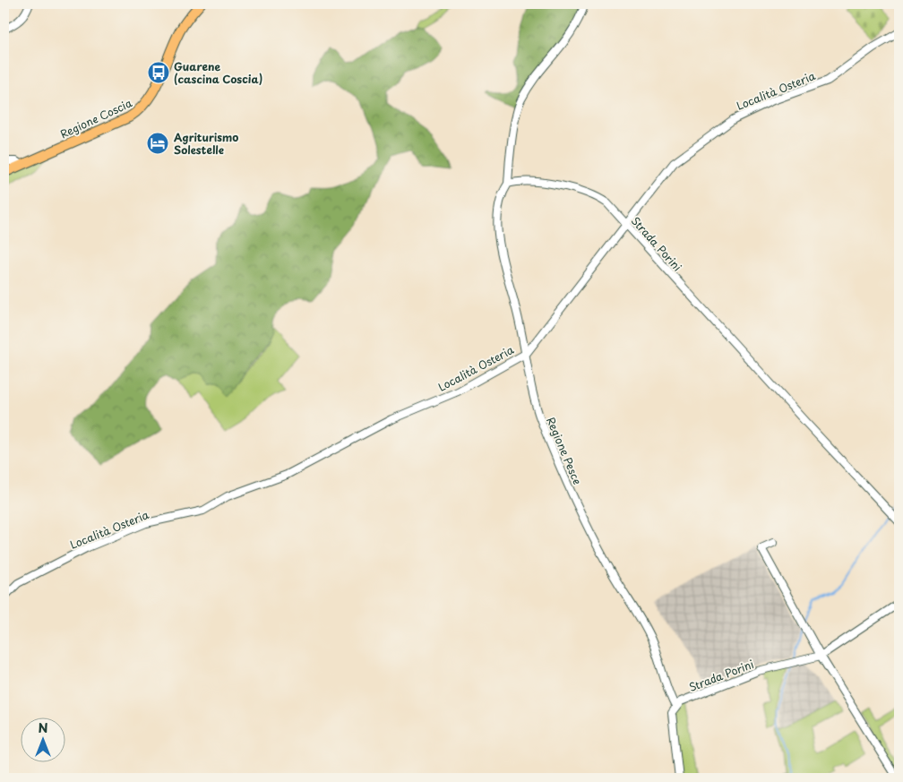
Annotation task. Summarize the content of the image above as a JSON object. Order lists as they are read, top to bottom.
{
  "streets": {
    "main road": ["Regione Coscia"],
    "street": ["Località Osteria", "Strada Porini", "Regione Pesce"]
  },
  "crossings": [
    ["Località Osteria", "Strada Porini"],
    ["Località Osteria", "Regione Pesce"],
    ["Strada Porini", "Regione Pesce"]
  ],
  "places": {
    "bus stop": ["Guarene (cascina Coscia)"],
    "hotel": ["Agriturismo Solestelle"]
  },
  "north": "top"
}
